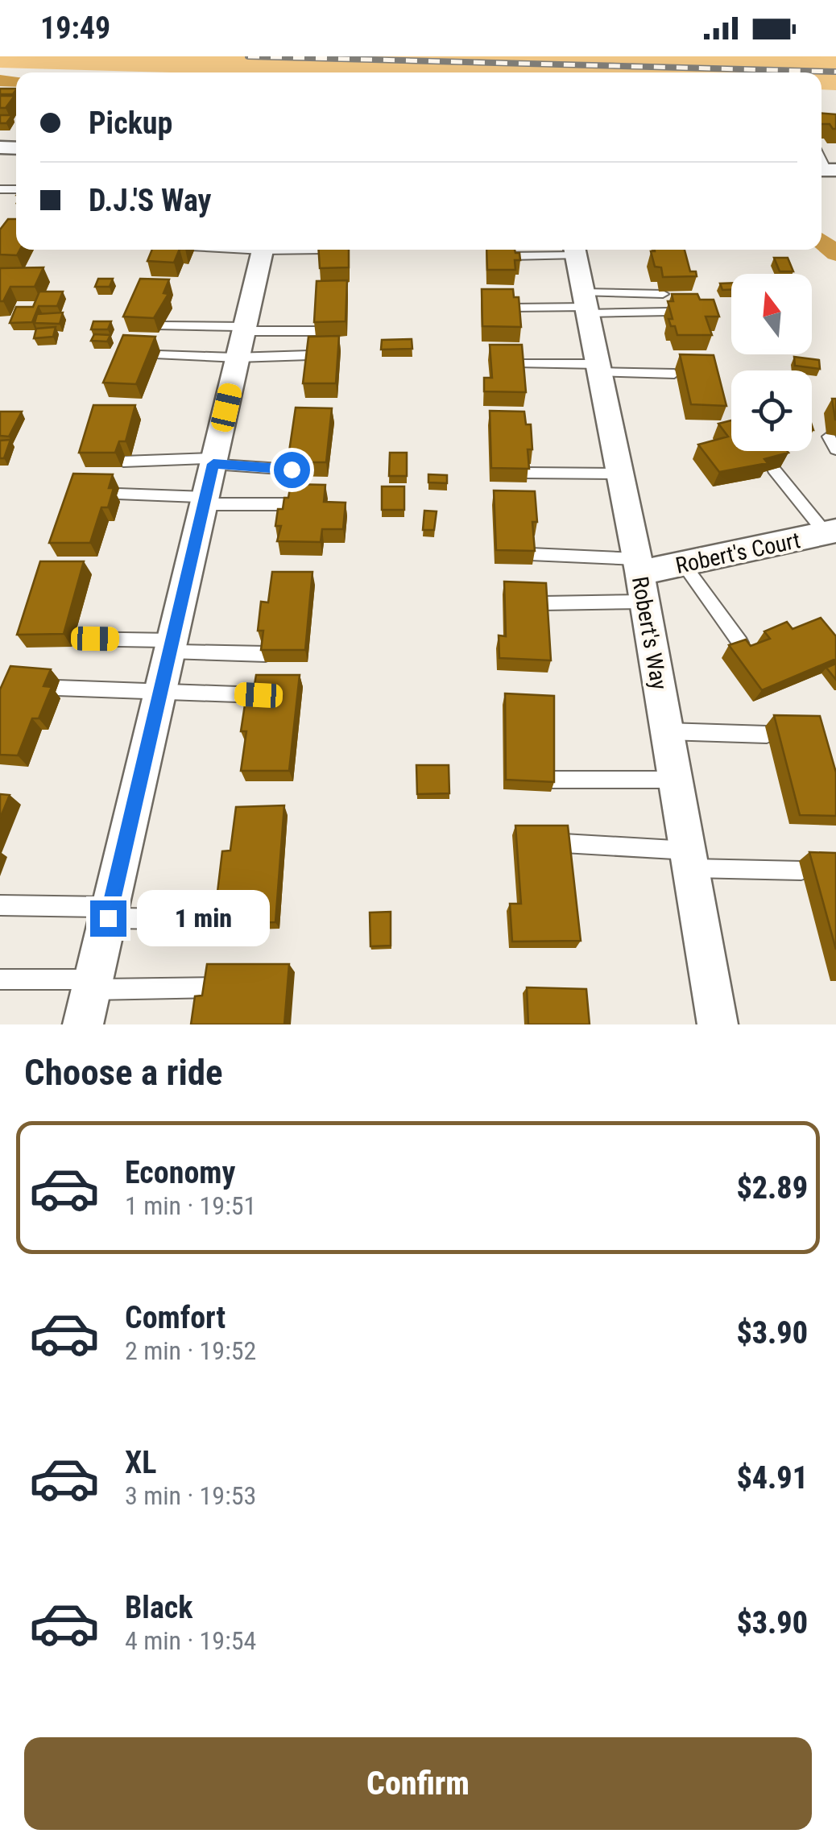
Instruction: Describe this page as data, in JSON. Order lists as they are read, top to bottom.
{
  "streets": {
    "street": ["Robert's Court", "Robert's Way"]
  },
  "crossings": [
    ["Robert's Court", "Robert's Way"]
  ],
  "north": "top",
  "page": {
    "status": "19:49",
    "banner": ["Pickup", "D.J.'S Way"],
    "bubble": "1 min",
    "heading": "Choose a ride",
    "list": [
      {
        "name": "Economy",
        "note": "1 min · 19:51",
        "value": "$2.89"
      },
      {
        "name": "Comfort",
        "note": "2 min · 19:52",
        "value": "$3.90"
      },
      {
        "name": "XL",
        "note": "3 min · 19:53",
        "value": "$4.91"
      },
      {
        "name": "Black",
        "note": "4 min · 19:54",
        "value": "$3.90"
      }
    ],
    "buttons": "Confirm"
  }
}
